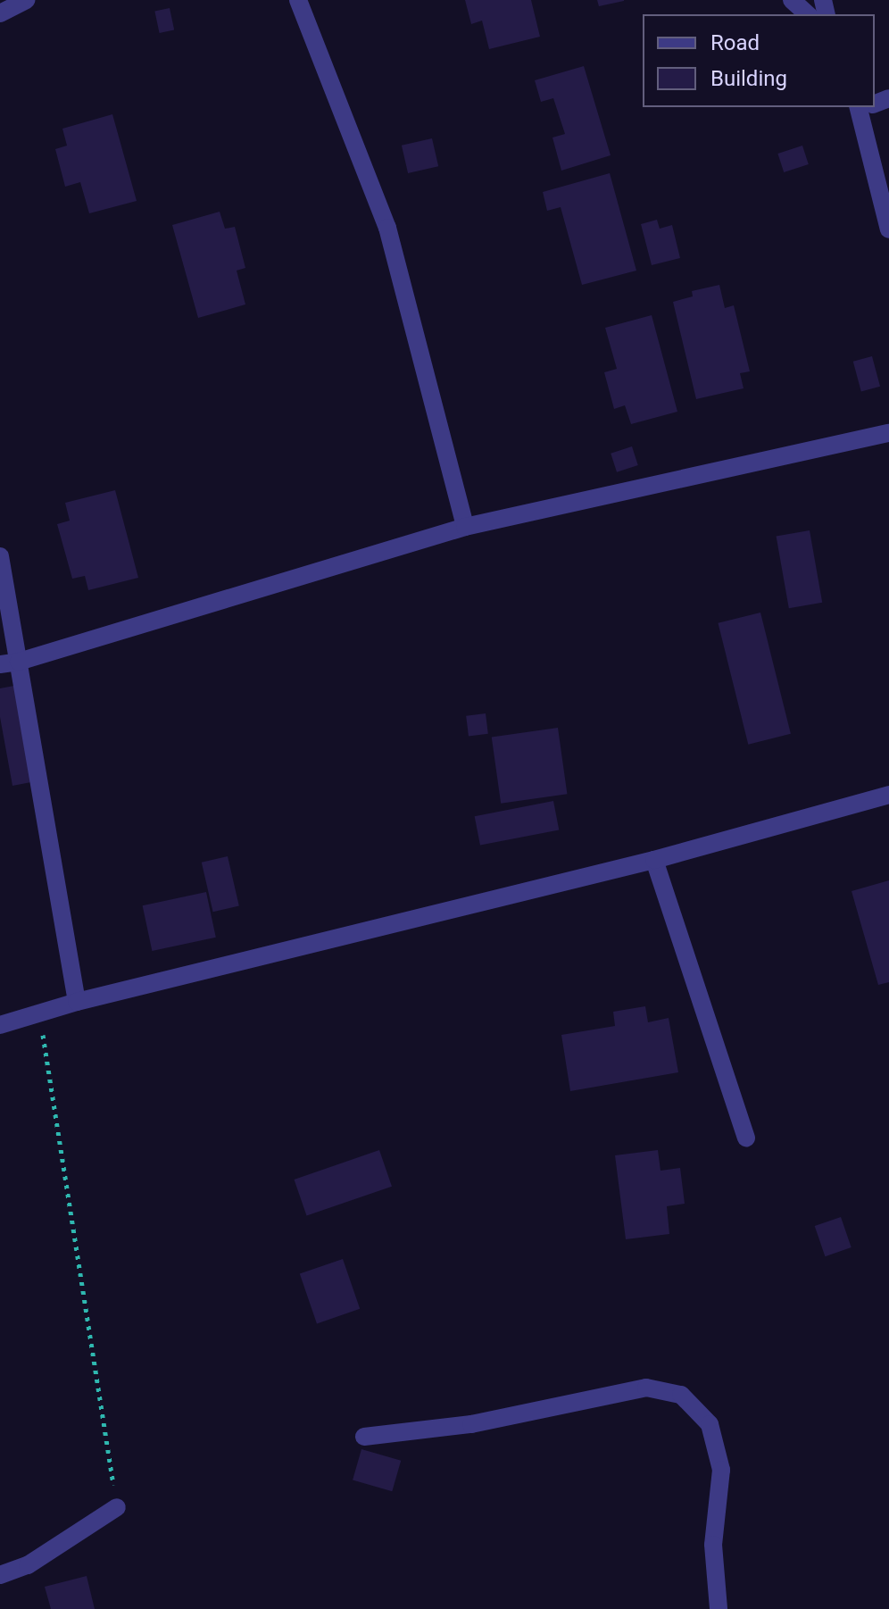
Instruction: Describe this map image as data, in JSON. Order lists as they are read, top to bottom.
{
  "legend": ["Road", "Building"]
}
